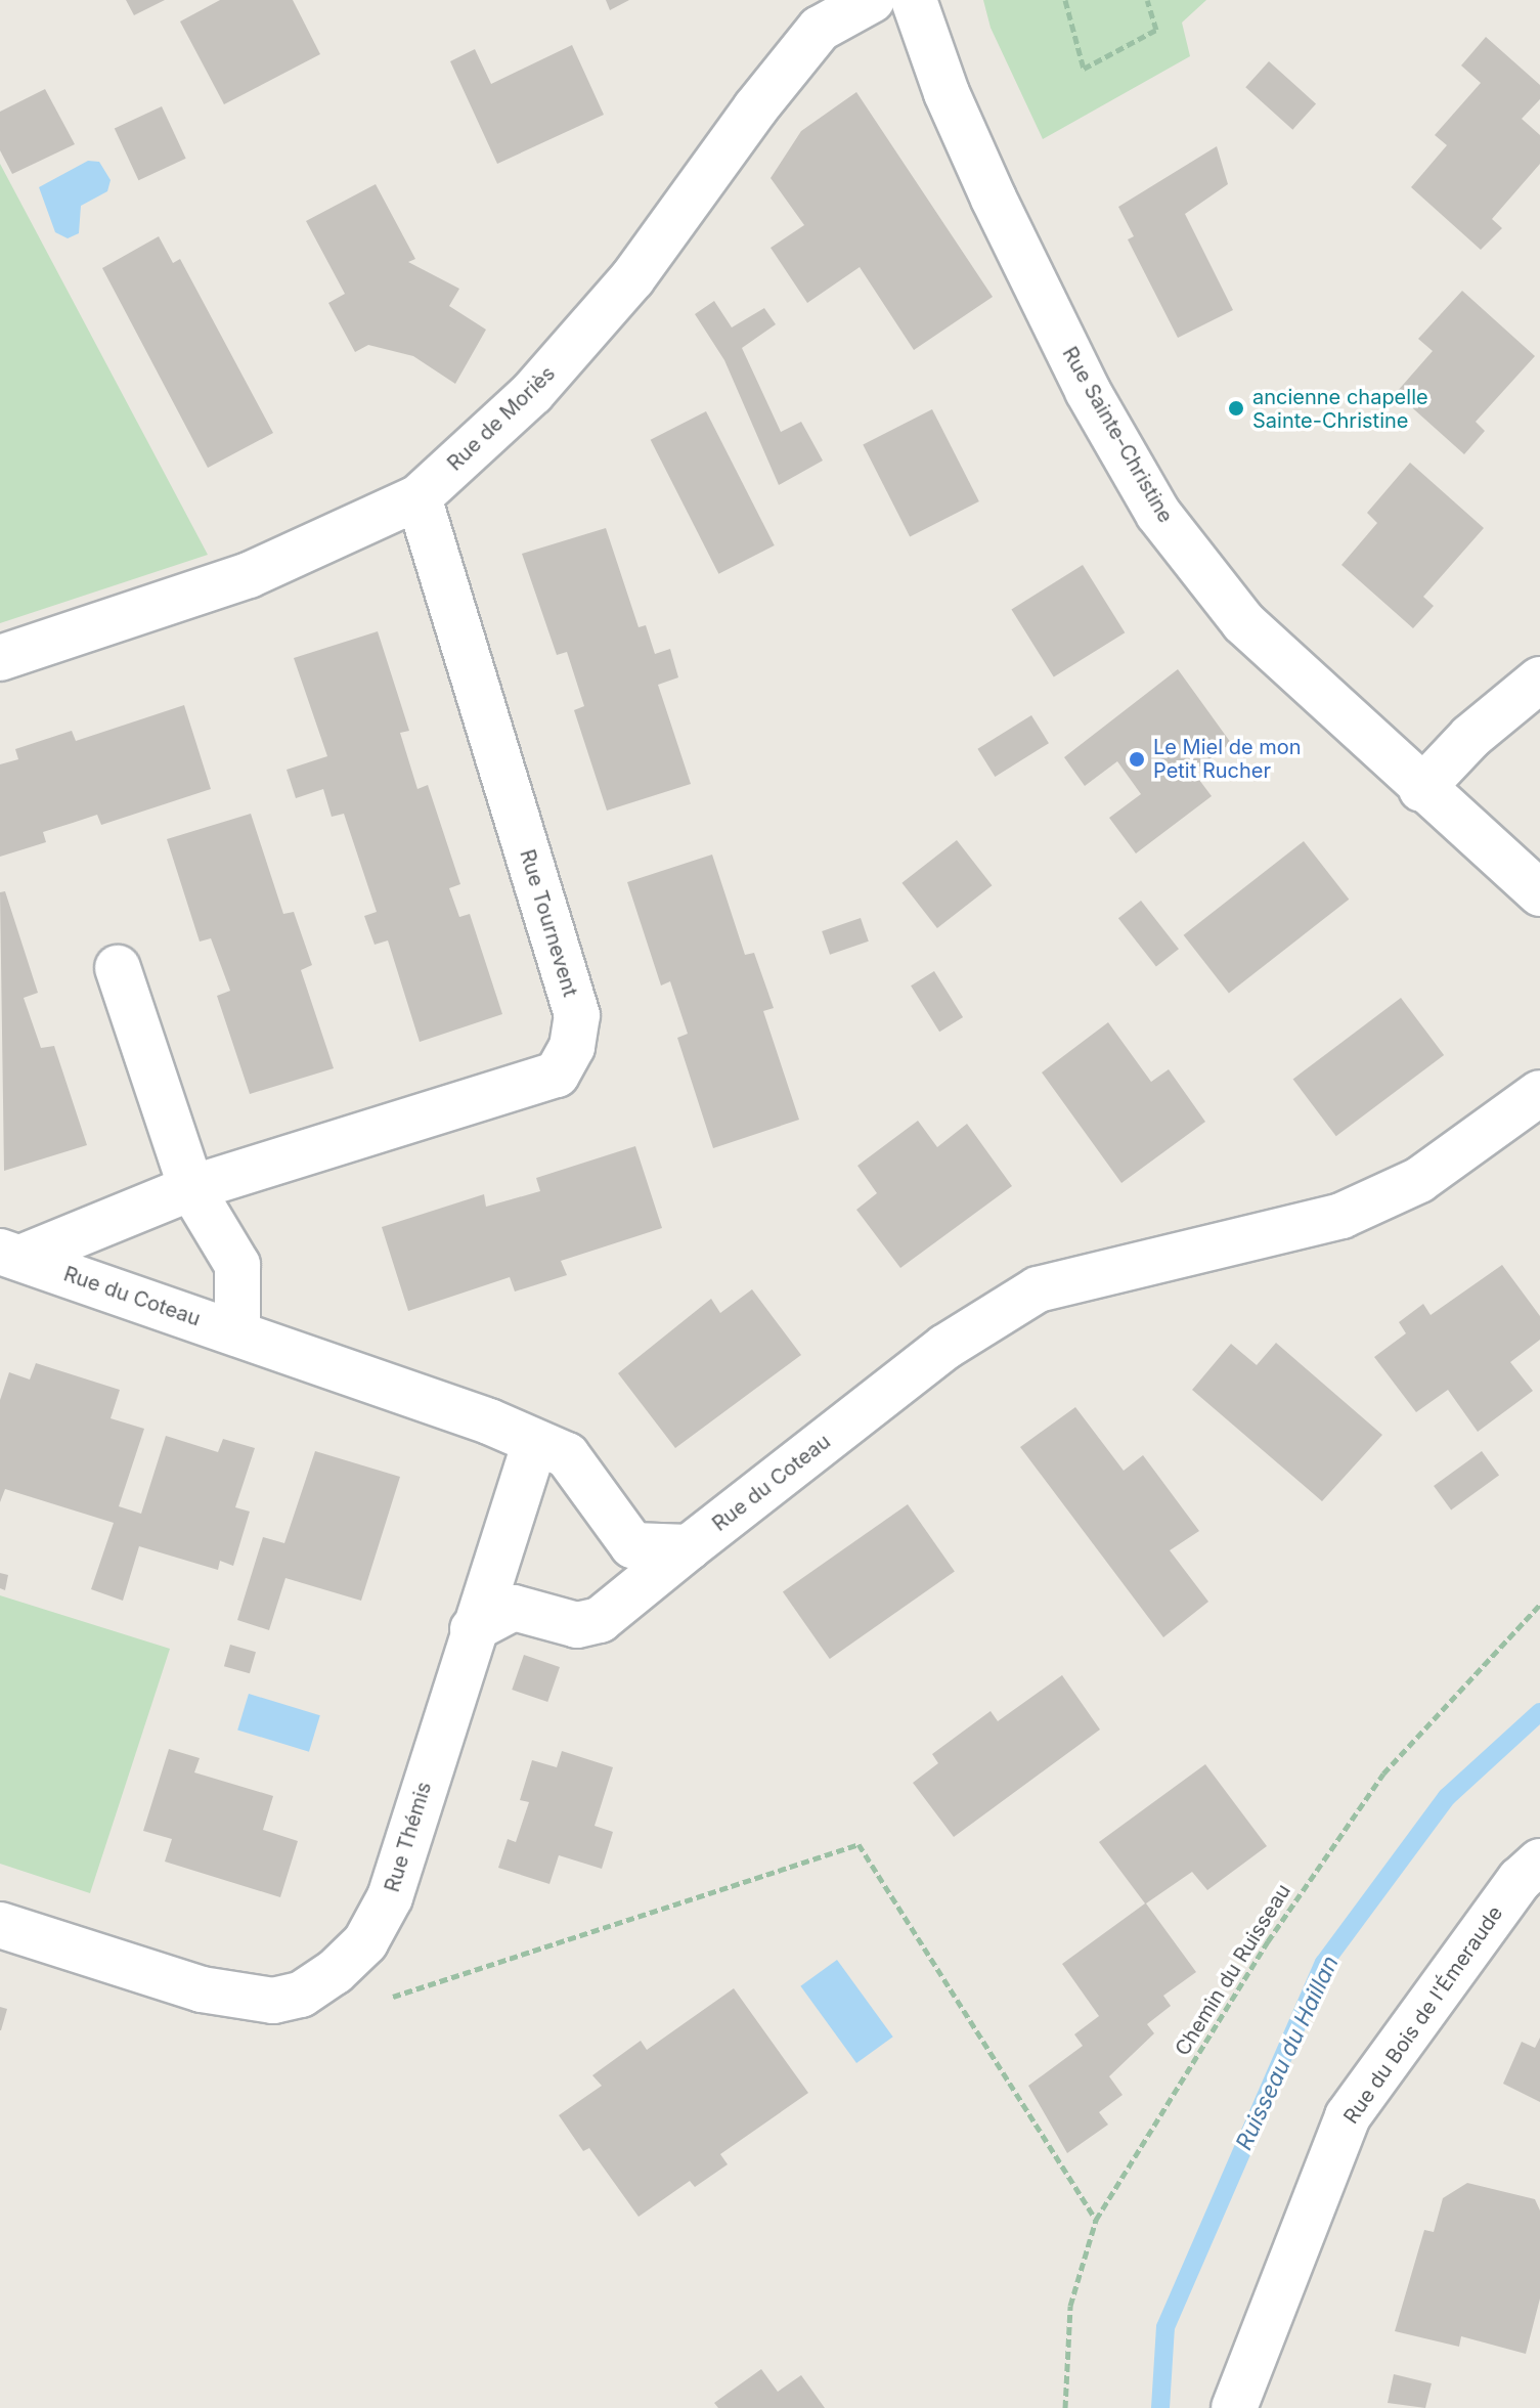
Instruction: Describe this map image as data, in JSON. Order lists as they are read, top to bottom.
{
  "streets": {
    "street": [
      "Rue de Moriès",
      "Rue Sainte-Christine",
      "Rue Tournevent",
      "Rue du Coteau",
      "Rue Thémis",
      "Rue du Bois de l'Émeraude"
    ],
    "path": ["Chemin du Ruisseau"]
  },
  "crossings": [
    ["Rue de Moriès", "Rue Tournevent"],
    ["Rue Tournevent", "Rue du Coteau"],
    ["Rue du Coteau", "Rue Thémis"]
  ],
  "water": ["Ruisseau du Haillan"],
  "places": ["ancienne chapelle Sainte-Christine", "Le Miel de mon Petit Rucher"]
}
